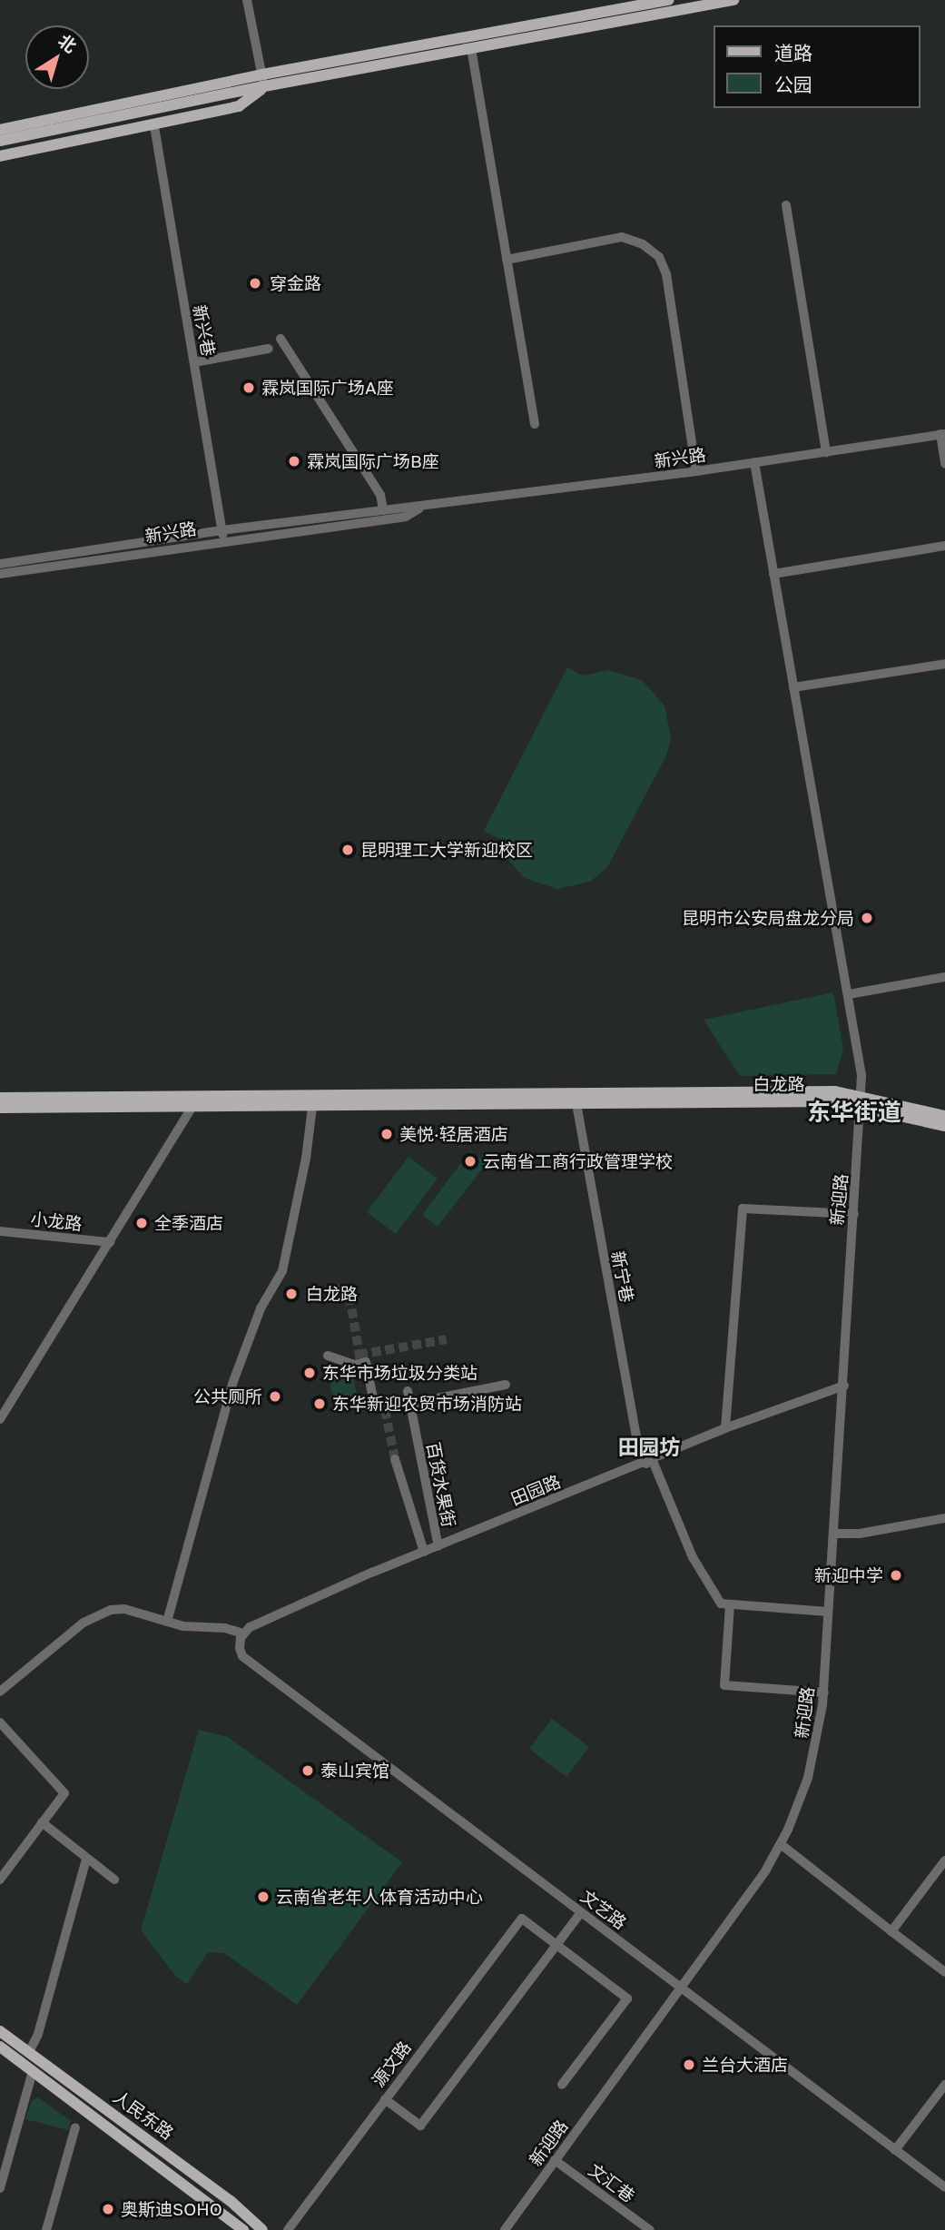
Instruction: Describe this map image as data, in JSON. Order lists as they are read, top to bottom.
{
  "streets": {
    "main road": ["白龙路", "人民东路"],
    "street": [
      "新兴巷",
      "新兴路",
      "新迎路",
      "小龙路",
      "新宁巷",
      "百货水果街",
      "田园路",
      "文艺路",
      "源文路",
      "文汇巷"
    ]
  },
  "crossings": [
    ["新兴巷", "新兴路"],
    ["新兴路", "新迎路"],
    ["白龙路", "新迎路"],
    ["白龙路", "新宁巷"],
    ["新迎路", "田园路"],
    ["新迎路", "文艺路"],
    ["新迎路", "文汇巷"],
    ["新宁巷", "田园路"],
    ["百货水果街", "田园路"],
    ["田园路", "文艺路"]
  ],
  "districts": ["东华街道", "田园坊"],
  "places": [
    "穿金路",
    "霖岚国际广场A座",
    "霖岚国际广场B座",
    "昆明理工大学新迎校区",
    "昆明市公安局盘龙分局",
    "美悦·轻居酒店",
    "云南省工商行政管理学校",
    "全季酒店",
    "白龙路",
    "东华市场垃圾分类站",
    "公共厕所",
    "东华新迎农贸市场消防站",
    "新迎中学",
    "泰山宾馆",
    "云南省老年人体育活动中心",
    "兰台大酒店",
    "奥斯迪SOHO"
  ],
  "legend": ["道路", "公园"],
  "north": "top right"
}
